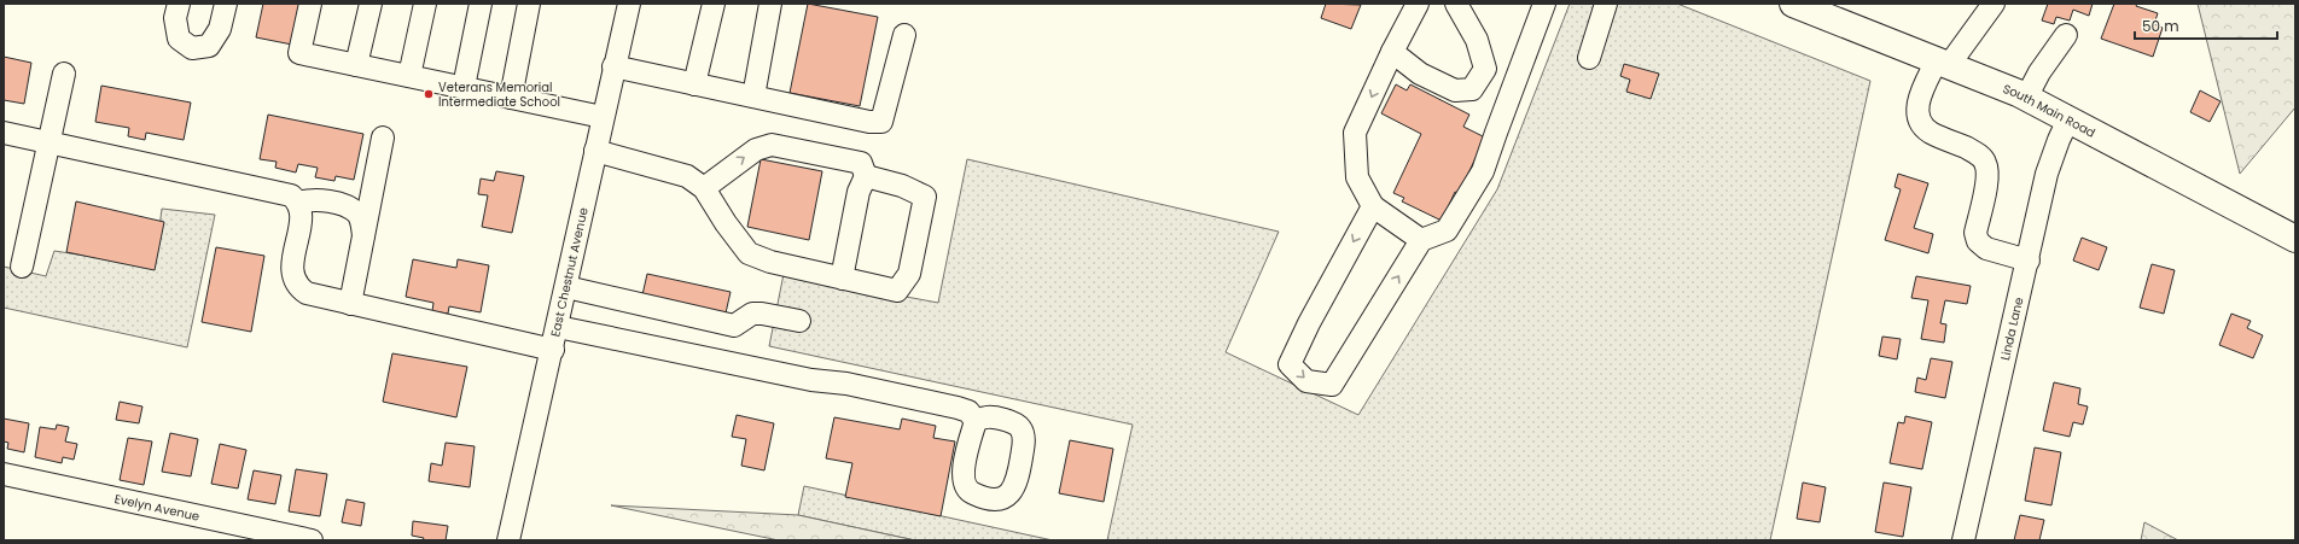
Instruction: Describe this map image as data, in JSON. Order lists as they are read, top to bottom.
{
  "streets": {
    "main road": ["South Main Road"],
    "street": ["East Chestnut Avenue", "Linda Lane", "Evelyn Avenue"]
  },
  "crossings": [
    ["South Main Road", "Linda Lane"]
  ],
  "places": ["Veterans Memorial Intermediate School"],
  "scale_bar": "50 m"
}
